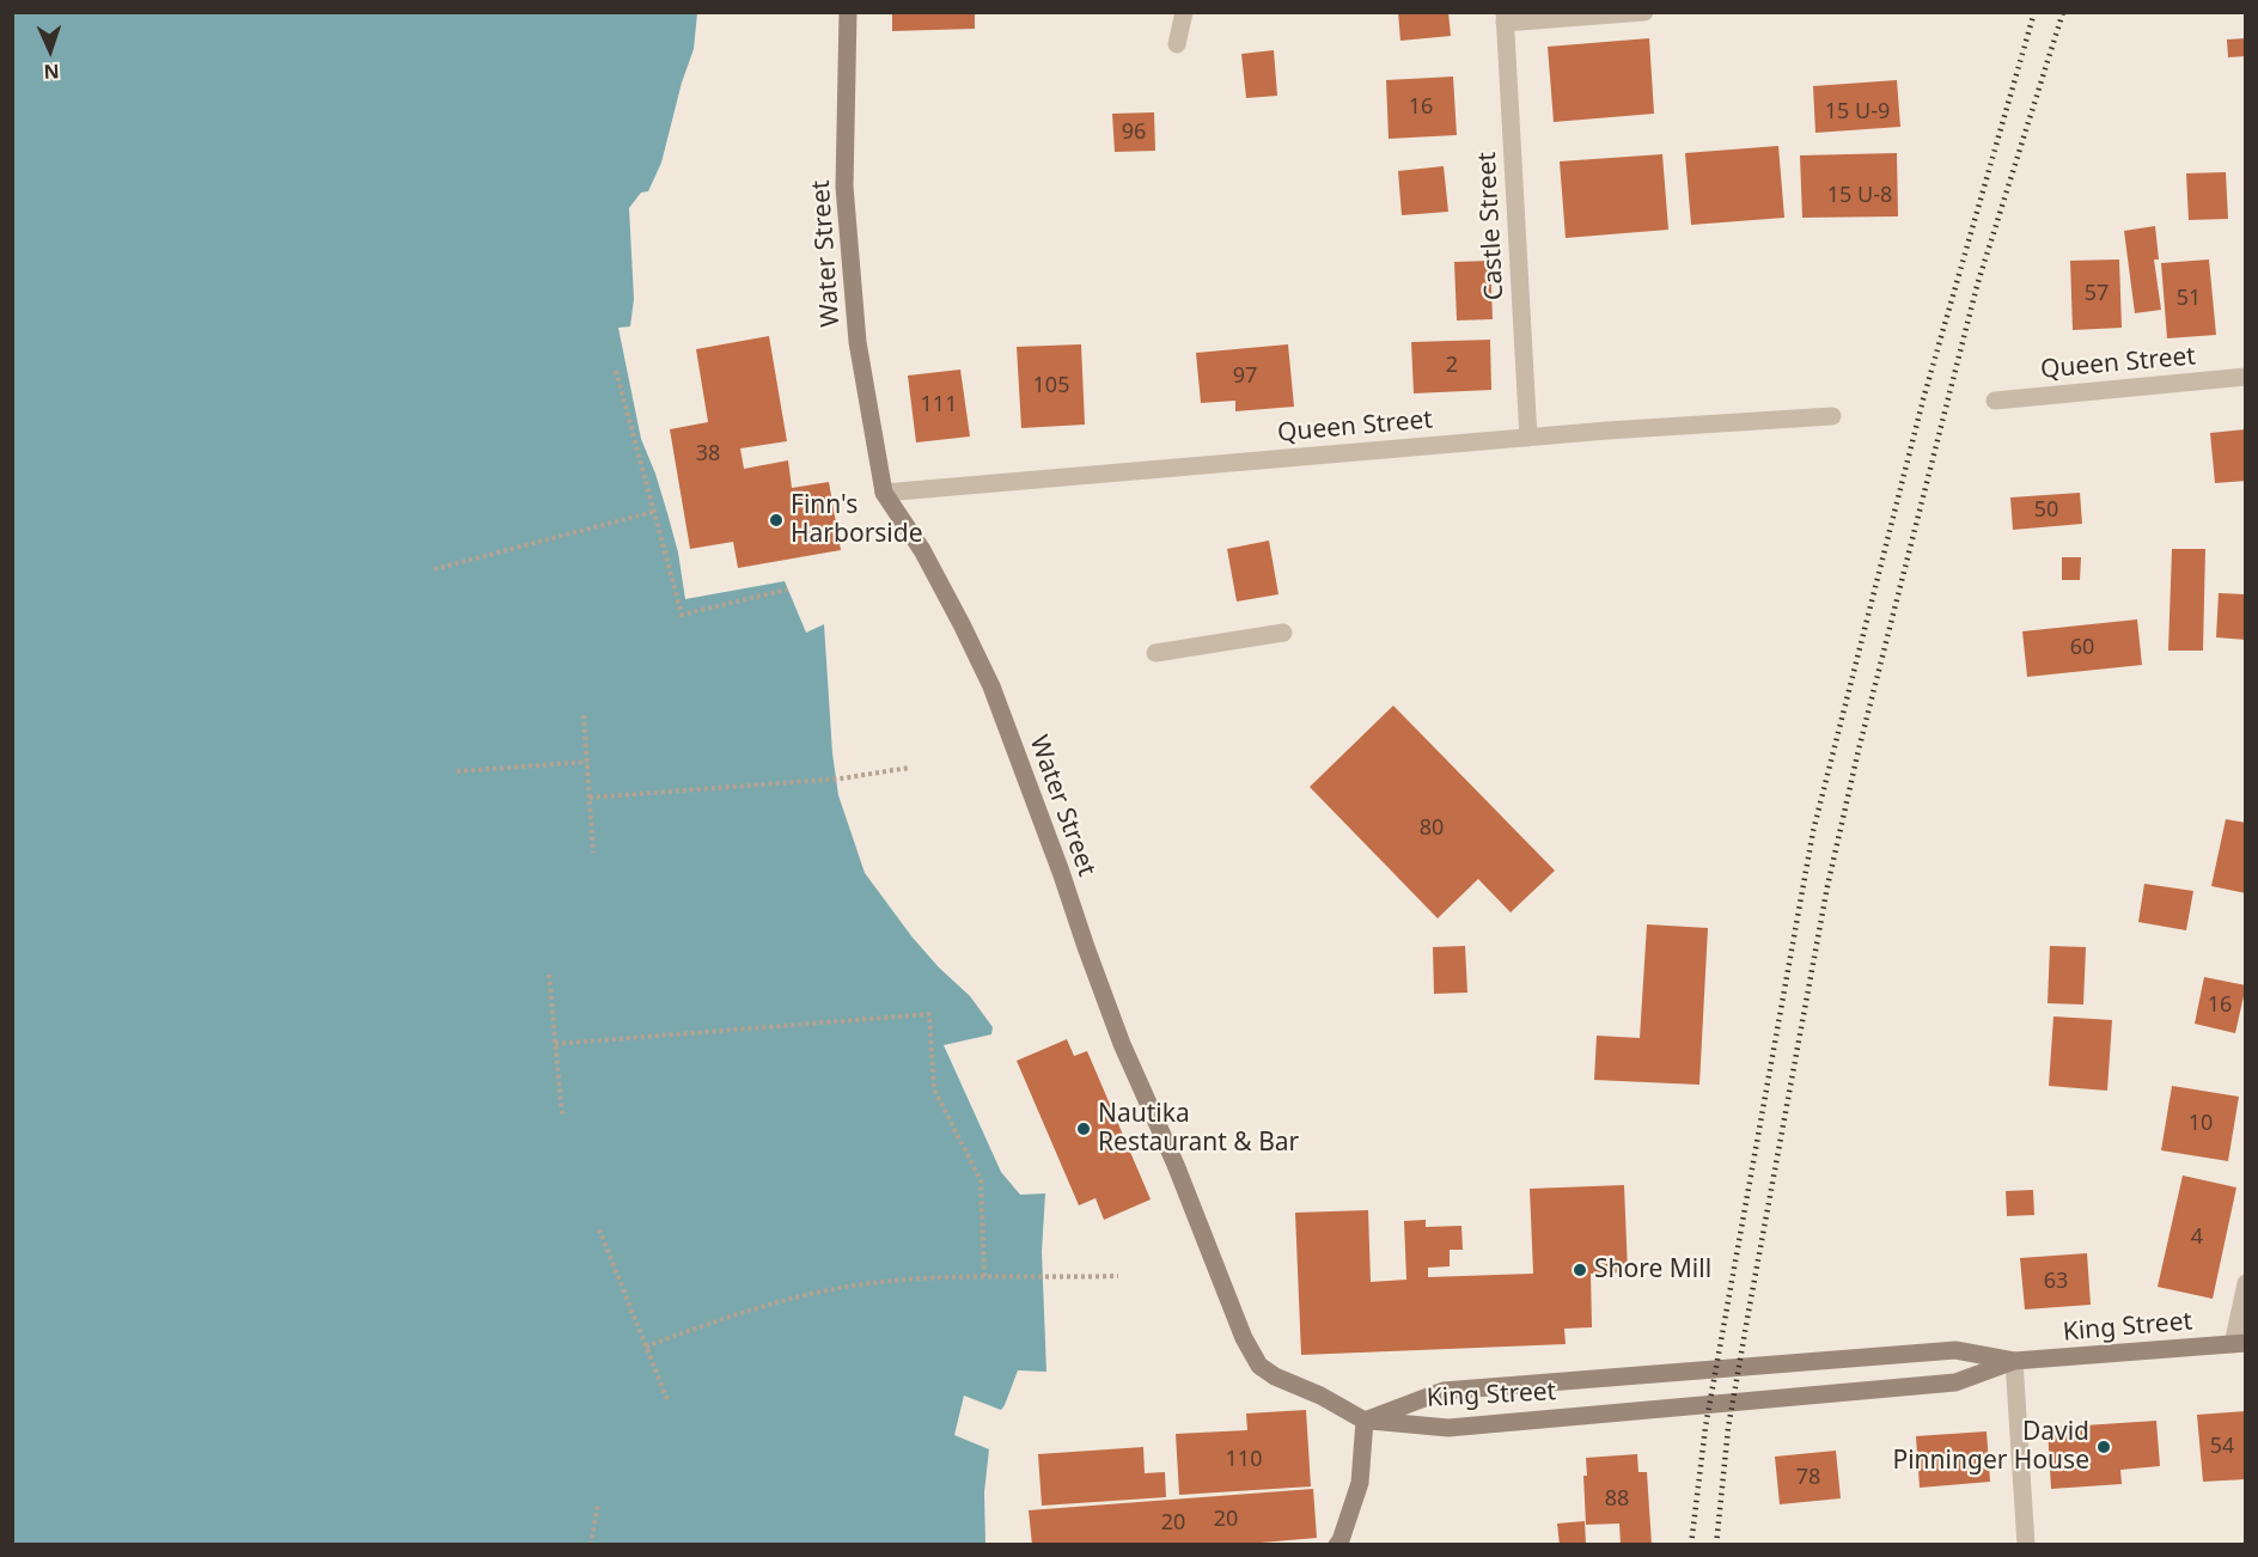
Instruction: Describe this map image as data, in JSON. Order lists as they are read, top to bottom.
{
  "streets": {
    "street": [
      "Castle Street",
      "Water Street",
      "Queen Street",
      "King Street"
    ]
  },
  "crossings": [
    ["Castle Street", "Queen Street"],
    ["Water Street", "Queen Street"],
    ["Water Street", "King Street"]
  ],
  "places": [
    "Finn's Harborside",
    "Nautika Restaurant & Bar",
    "Shore Mill",
    "David Pinninger House"
  ],
  "house_numbers": [
    "16",
    "15 U-9",
    "96",
    "15 U-8",
    "57",
    "51",
    "2",
    "97",
    "105",
    "111",
    "38",
    "50",
    "60",
    "80",
    "16",
    "10",
    "4",
    "63",
    "54",
    "110",
    "78",
    "88",
    "20",
    "20"
  ],
  "north": "bottom"
}
